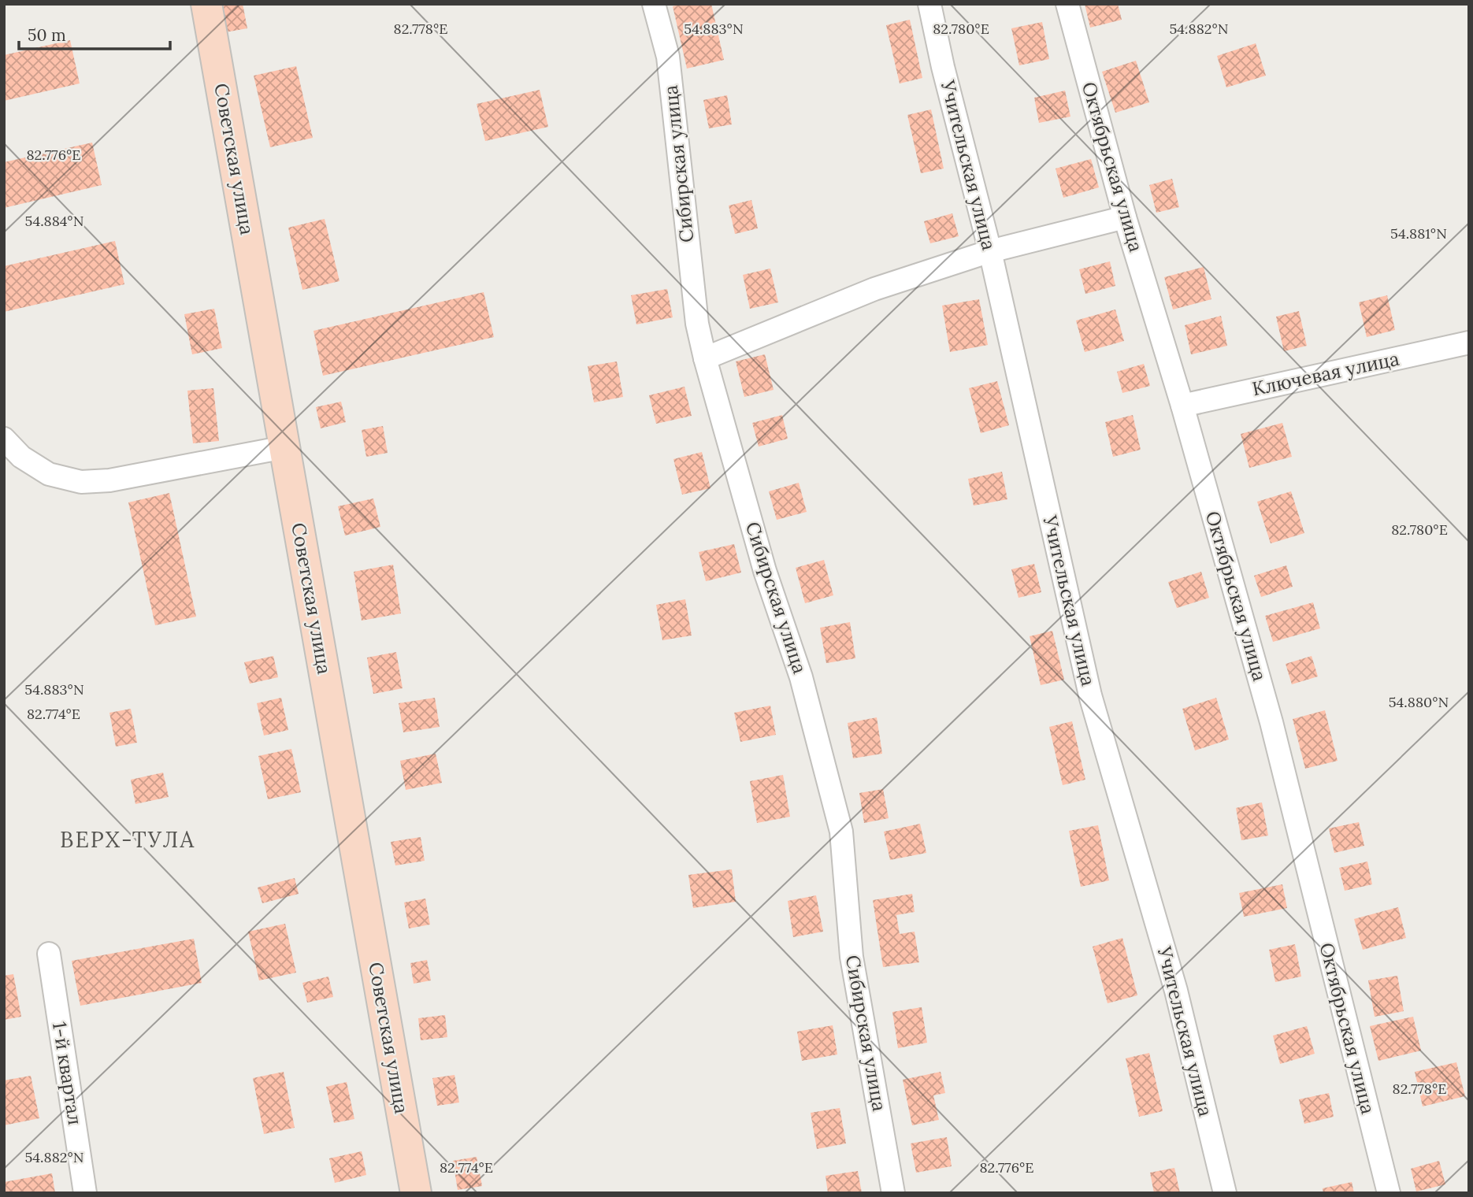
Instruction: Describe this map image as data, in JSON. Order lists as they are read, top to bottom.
{
  "streets": {
    "main road": ["Советская улица"],
    "street": [
      "Сибирская улица",
      "Учительская улица",
      "Октябрьская улица",
      "Ключевая улица",
      "1-й квартал"
    ]
  },
  "crossings": [
    ["Октябрьская улица", "Ключевая улица"]
  ],
  "districts": ["ВЕРХ-ТУЛА"],
  "scale_bar": "50 m",
  "coordinates": [
    "54.883°N",
    "54.882°N",
    "82.778°E",
    "82.780°E",
    "82.776°E",
    "54.884°N",
    "54.881°N",
    "54.880°N",
    "82.774°E"
  ]
}
